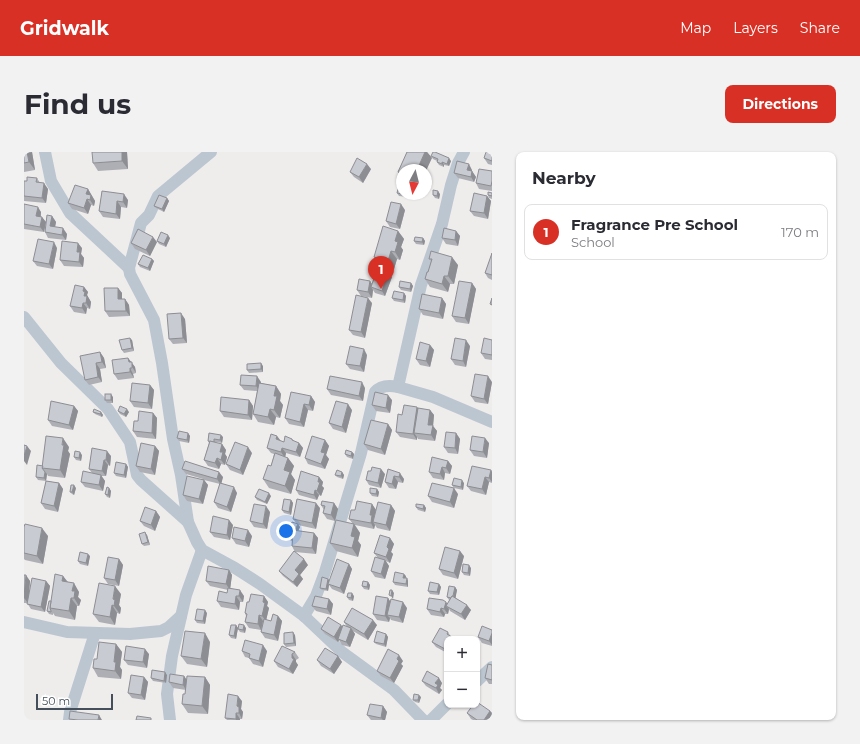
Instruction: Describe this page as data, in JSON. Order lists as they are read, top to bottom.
{
  "scale_bar": "50 m",
  "north": "bottom",
  "page": {
    "header": "Gridwalk",
    "nav": ["Map", "Layers", "Share"],
    "buttons": "Directions",
    "title": "Find us",
    "heading": "Nearby",
    "list": [
      {
        "mark": "1",
        "name": "Fragrance Pre School",
        "note": "School",
        "value": "170 m"
      }
    ],
    "pins": "1",
    "map_buttons": ["+", "−"],
    "scale": "50 m"
  }
}
